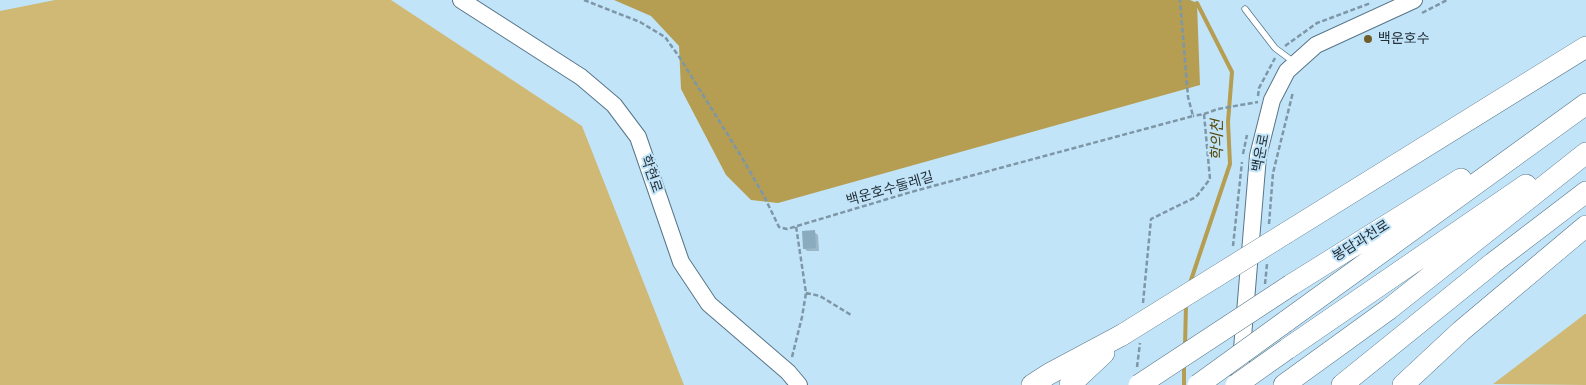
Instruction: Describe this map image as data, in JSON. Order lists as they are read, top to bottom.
{
  "streets": {
    "highway": ["봉담과천로"],
    "street": ["백운로", "학현로"],
    "path": ["백운호수둘레길"]
  },
  "water": ["학의천"],
  "places": ["백운호수"]
}
